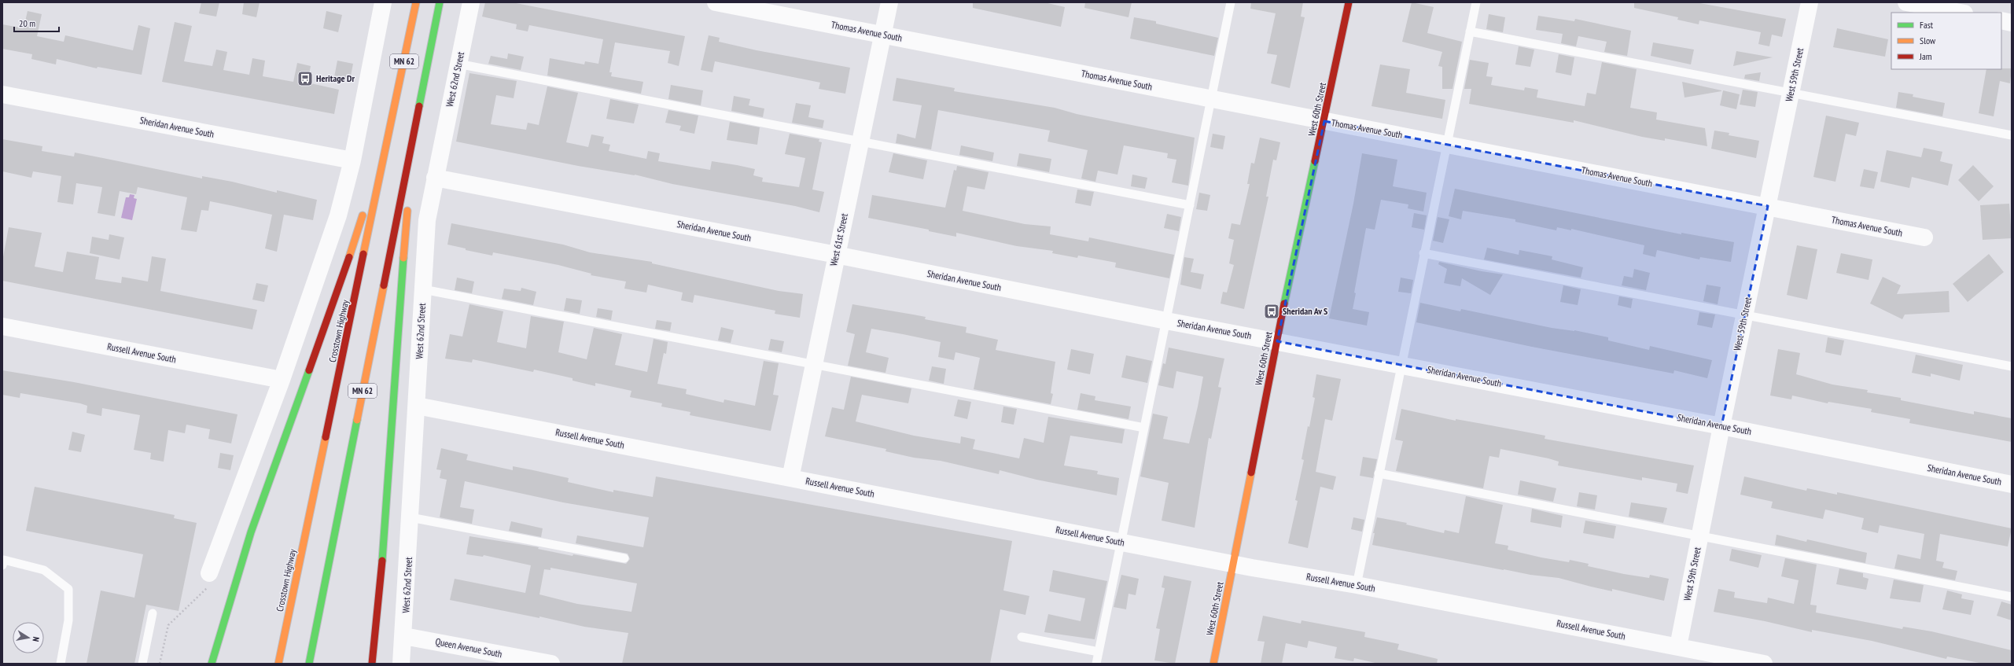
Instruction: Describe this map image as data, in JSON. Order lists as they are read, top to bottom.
{
  "streets": {
    "main road": ["MN 62", "West 60th Street", "Crosstown Highway"],
    "street": [
      "Thomas Avenue South",
      "West 59th Street",
      "West 62nd Street",
      "Sheridan Avenue South",
      "West 61st Street",
      "Russell Avenue South",
      "Queen Avenue South"
    ]
  },
  "crossings": [
    ["Thomas Avenue South", "West 59th Street"],
    ["Thomas Avenue South", "West 60th Street"],
    ["Thomas Avenue South", "West 61st Street"],
    ["West 59th Street", "Sheridan Avenue South"],
    ["West 59th Street", "Russell Avenue South"],
    ["West 62nd Street", "Sheridan Avenue South"],
    ["West 62nd Street", "Russell Avenue South"],
    ["West 62nd Street", "Queen Avenue South"],
    ["West 60th Street", "Sheridan Avenue South"],
    ["West 60th Street", "Russell Avenue South"],
    ["Sheridan Avenue South", "West 61st Street"],
    ["West 61st Street", "Russell Avenue South"]
  ],
  "places": {
    "bus stop": ["Heritage Dr", "Sheridan Av S"]
  },
  "legend": ["Fast", "Slow", "Jam"],
  "scale_bar": "20 m",
  "north": "right"
}
